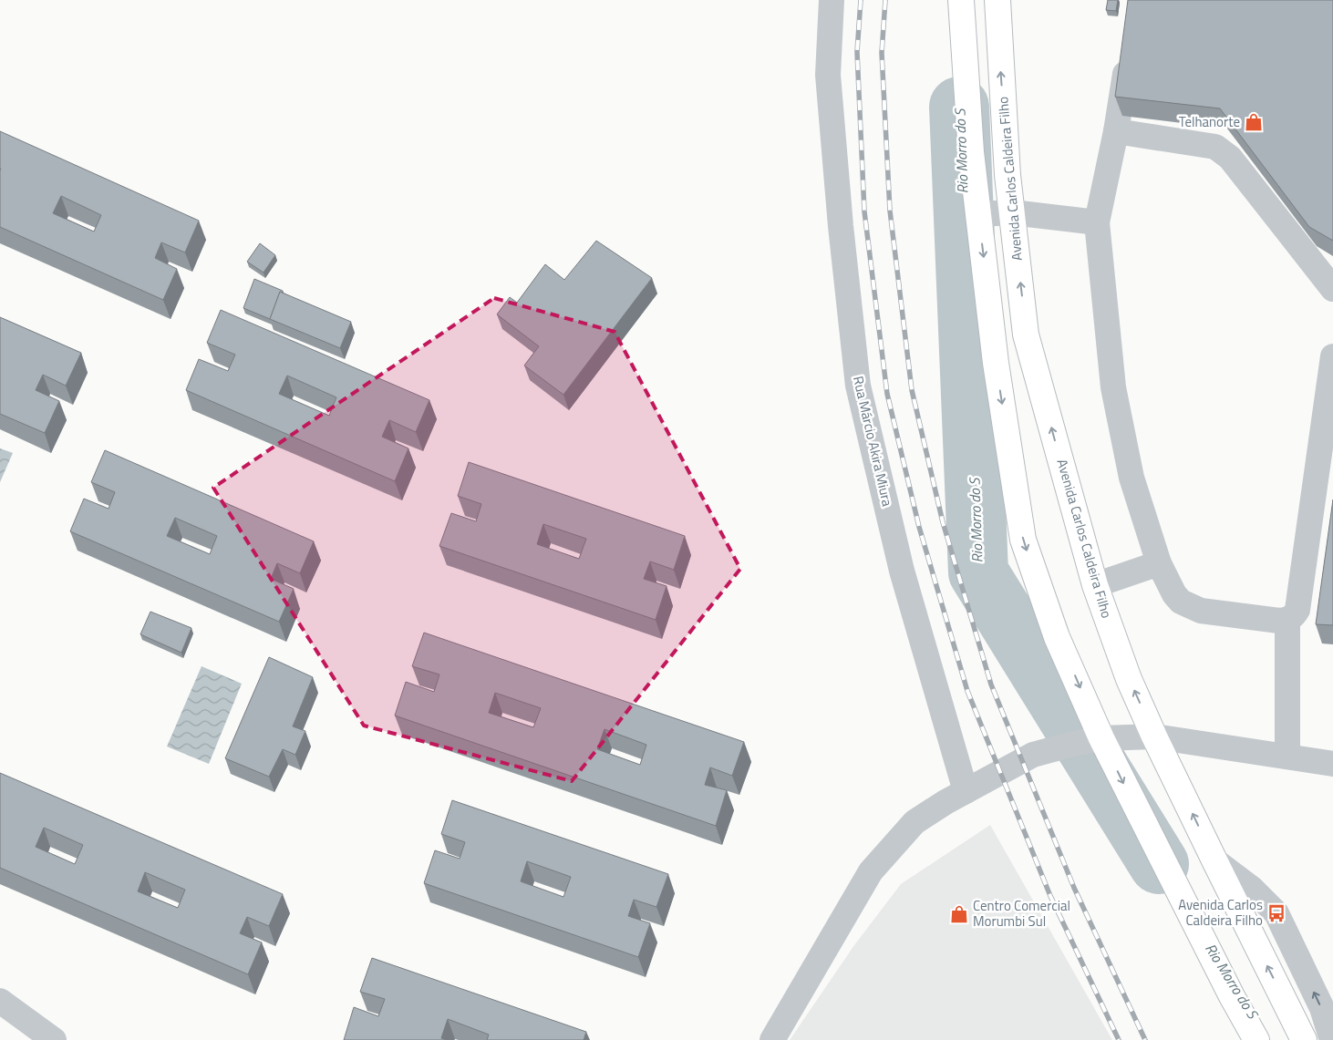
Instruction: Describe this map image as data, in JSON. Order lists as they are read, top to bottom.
{
  "streets": {
    "main road": ["Avenida Carlos Caldeira Filho"],
    "street": ["Rua Márcio Akira Miura"]
  },
  "water": ["Rio Morro do S"],
  "places": {
    "shop": ["Telhanorte", "Centro Comercial Morumbi Sul"],
    "bus stop": ["Avenida Carlos Caldeira Filho"]
  }
}
